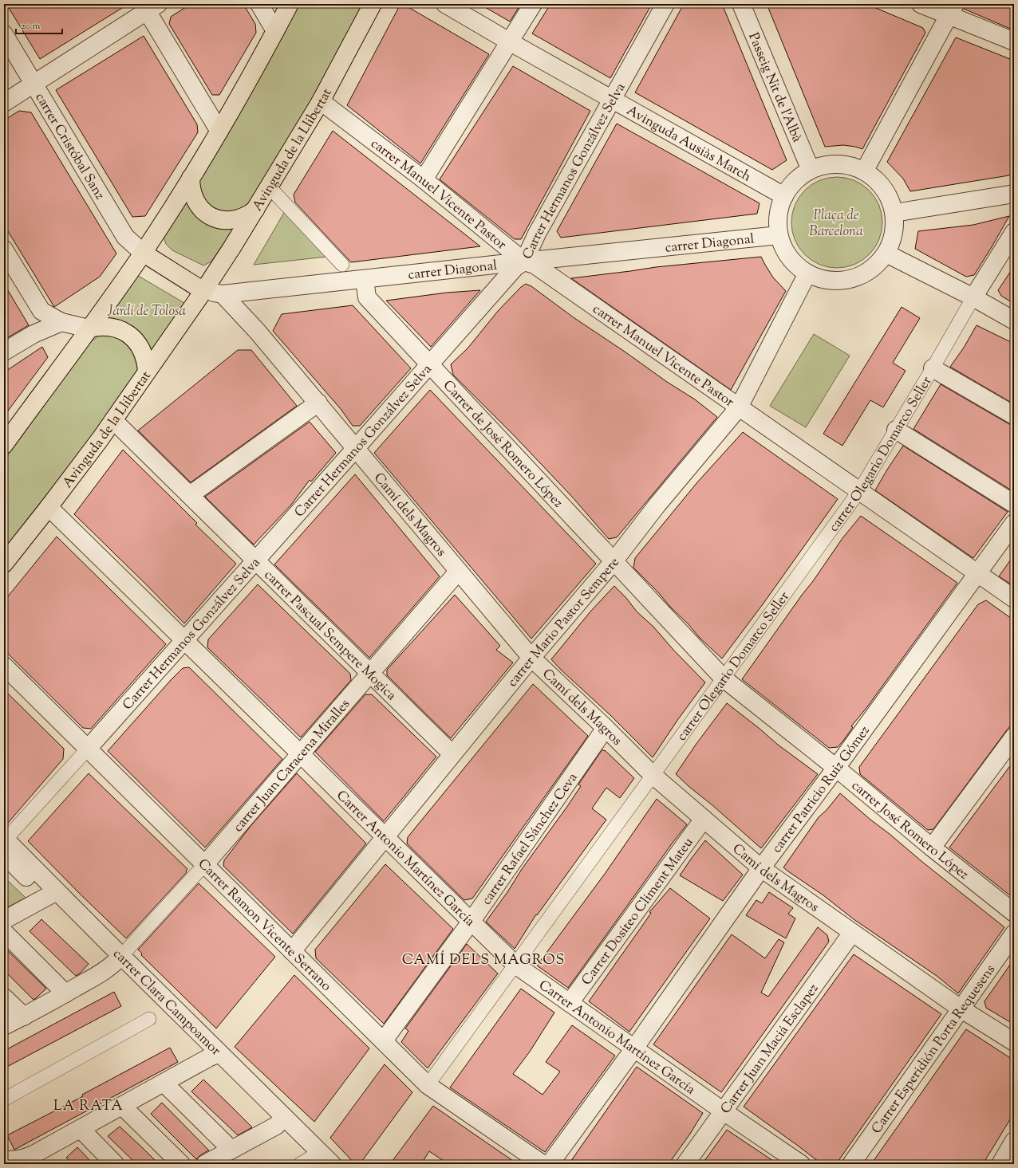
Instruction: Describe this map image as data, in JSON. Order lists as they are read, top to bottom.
{
  "streets": {
    "highway": ["Avinguda de la Llibertat"],
    "street": [
      "Passeig Nit de l'Albà",
      "Avinguda Ausiàs March",
      "carrer Cristóbal Sanz",
      "Carrer Hermanos Gonzálvez Selva",
      "carrer Manuel Vicente Pastor",
      "carrer Diagonal",
      "Carrer de José Romero López",
      "carrer Olegario Domarco Seller",
      "Camí dels Magros",
      "carrer Mario Pastor Sempere",
      "carrer Pascual Sempere Mogica",
      "carrer Juan Caracena Miralles",
      "carrer Patricio Ruiz Gómez",
      "carrer José Romero López",
      "carrer Rafael Sánchez Ceva",
      "Carrer Antonio Martínez García",
      "Carrer Dositeo Climent Mateu",
      "Carrer Ramon Vicente Serrano",
      "carrer Clara Campoamor",
      "Carrer Juan Maciá Esclapez",
      "Carrer Esperidión Porta Requesens"
    ]
  },
  "crossings": [
    ["Avinguda Ausiàs March", "Carrer Hermanos Gonzálvez Selva"],
    ["Avinguda de la Llibertat", "carrer Manuel Vicente Pastor"],
    ["Avinguda de la Llibertat", "carrer Diagonal"],
    ["Avinguda de la Llibertat", "carrer Pascual Sempere Mogica"],
    ["Avinguda de la Llibertat", "Carrer Antonio Martínez García"],
    ["Carrer Hermanos Gonzálvez Selva", "carrer Manuel Vicente Pastor"],
    ["Carrer Hermanos Gonzálvez Selva", "carrer Diagonal"],
    ["Carrer Hermanos Gonzálvez Selva", "Carrer de José Romero López"],
    ["Carrer Hermanos Gonzálvez Selva", "Camí dels Magros"],
    ["Carrer Hermanos Gonzálvez Selva", "carrer Pascual Sempere Mogica"],
    ["Carrer Hermanos Gonzálvez Selva", "Carrer Antonio Martínez García"],
    ["Carrer Hermanos Gonzálvez Selva", "Carrer Ramon Vicente Serrano"],
    ["Carrer Hermanos Gonzálvez Selva", "carrer Clara Campoamor"],
    ["carrer Manuel Vicente Pastor", "carrer Diagonal"],
    ["carrer Manuel Vicente Pastor", "carrer Olegario Domarco Seller"],
    ["carrer Manuel Vicente Pastor", "carrer Mario Pastor Sempere"],
    ["carrer Manuel Vicente Pastor", "carrer Patricio Ruiz Gómez"],
    ["carrer Diagonal", "Carrer de José Romero López"],
    ["carrer Diagonal", "Camí dels Magros"],
    ["Carrer de José Romero López", "carrer Mario Pastor Sempere"],
    ["Carrer de José Romero López", "carrer José Romero López"],
    ["carrer Olegario Domarco Seller", "Camí dels Magros"],
    ["carrer Olegario Domarco Seller", "carrer José Romero López"],
    ["carrer Olegario Domarco Seller", "Carrer Antonio Martínez García"],
    ["carrer Olegario Domarco Seller", "Carrer Ramon Vicente Serrano"],
    ["Camí dels Magros", "carrer Mario Pastor Sempere"],
    ["Camí dels Magros", "carrer Juan Caracena Miralles"],
    ["Camí dels Magros", "carrer Patricio Ruiz Gómez"],
    ["Camí dels Magros", "carrer Rafael Sánchez Ceva"],
    ["Camí dels Magros", "Carrer Dositeo Climent Mateu"],
    ["Camí dels Magros", "Carrer Juan Maciá Esclapez"],
    ["Camí dels Magros", "Carrer Esperidión Porta Requesens"],
    ["carrer Mario Pastor Sempere", "carrer Pascual Sempere Mogica"],
    ["carrer Mario Pastor Sempere", "carrer José Romero López"],
    ["carrer Mario Pastor Sempere", "Carrer Antonio Martínez García"],
    ["carrer Mario Pastor Sempere", "Carrer Ramon Vicente Serrano"],
    ["carrer Pascual Sempere Mogica", "carrer Juan Caracena Miralles"],
    ["carrer Juan Caracena Miralles", "Carrer Antonio Martínez García"],
    ["carrer Juan Caracena Miralles", "Carrer Ramon Vicente Serrano"],
    ["carrer Juan Caracena Miralles", "carrer Clara Campoamor"],
    ["carrer Patricio Ruiz Gómez", "carrer José Romero López"],
    ["carrer Patricio Ruiz Gómez", "Carrer Antonio Martínez García"],
    ["carrer Rafael Sánchez Ceva", "Carrer Antonio Martínez García"],
    ["carrer Rafael Sánchez Ceva", "Carrer Ramon Vicente Serrano"],
    ["Carrer Antonio Martínez García", "Carrer Dositeo Climent Mateu"],
    ["Carrer Antonio Martínez García", "Carrer Juan Maciá Esclapez"]
  ],
  "districts": ["CAMÍ DELS MAGROS", "LA RATA"],
  "parks": ["Plaça de Barcelona", "Jardí de Tolosa"],
  "scale_bar": "20 m"
}
